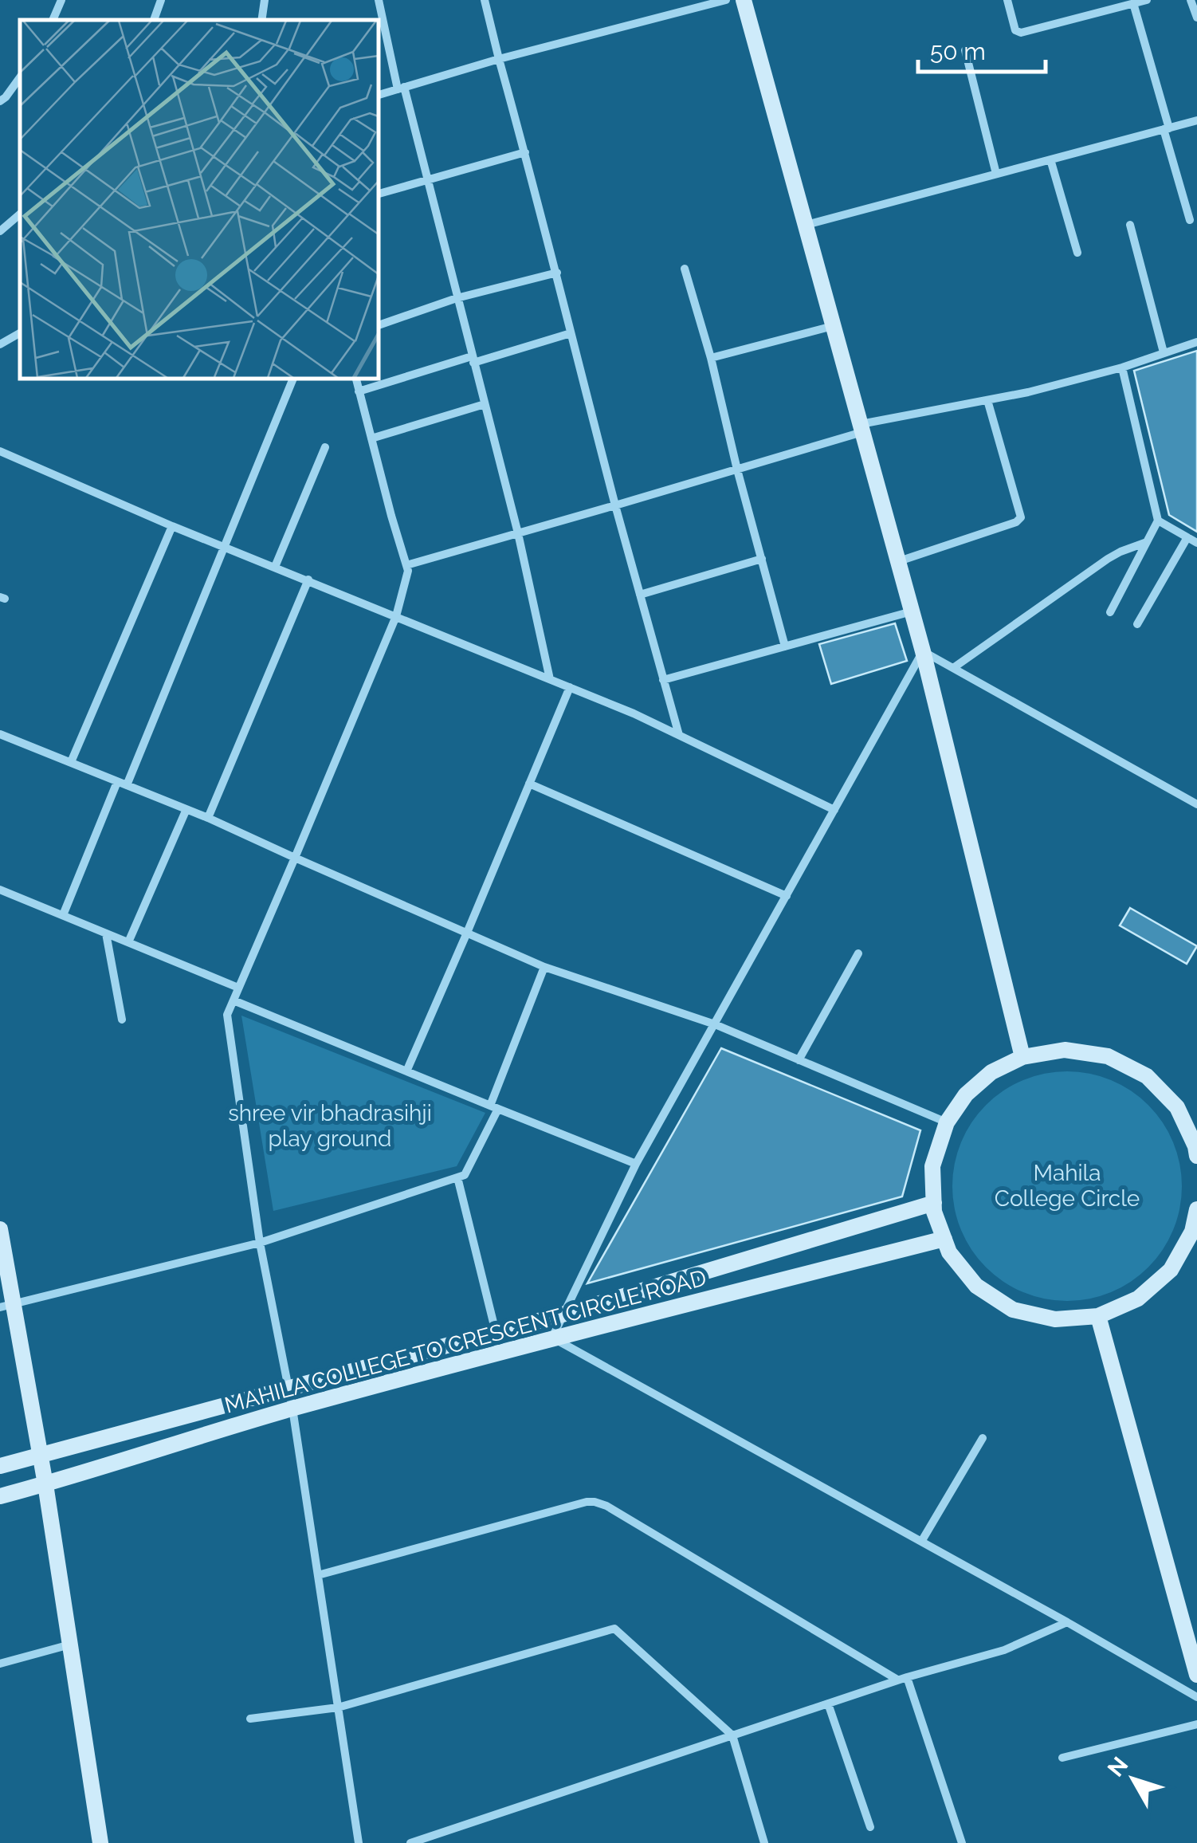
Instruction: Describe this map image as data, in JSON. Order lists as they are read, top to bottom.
{
  "streets": {
    "main road": ["MAHILA COLLEGE TO CRESCENT CIRCLE ROAD"]
  },
  "parks": ["shree vir bhadrasihji play ground", "Mahila College Circle"],
  "scale_bar": "50 m",
  "north": "top left"
}
